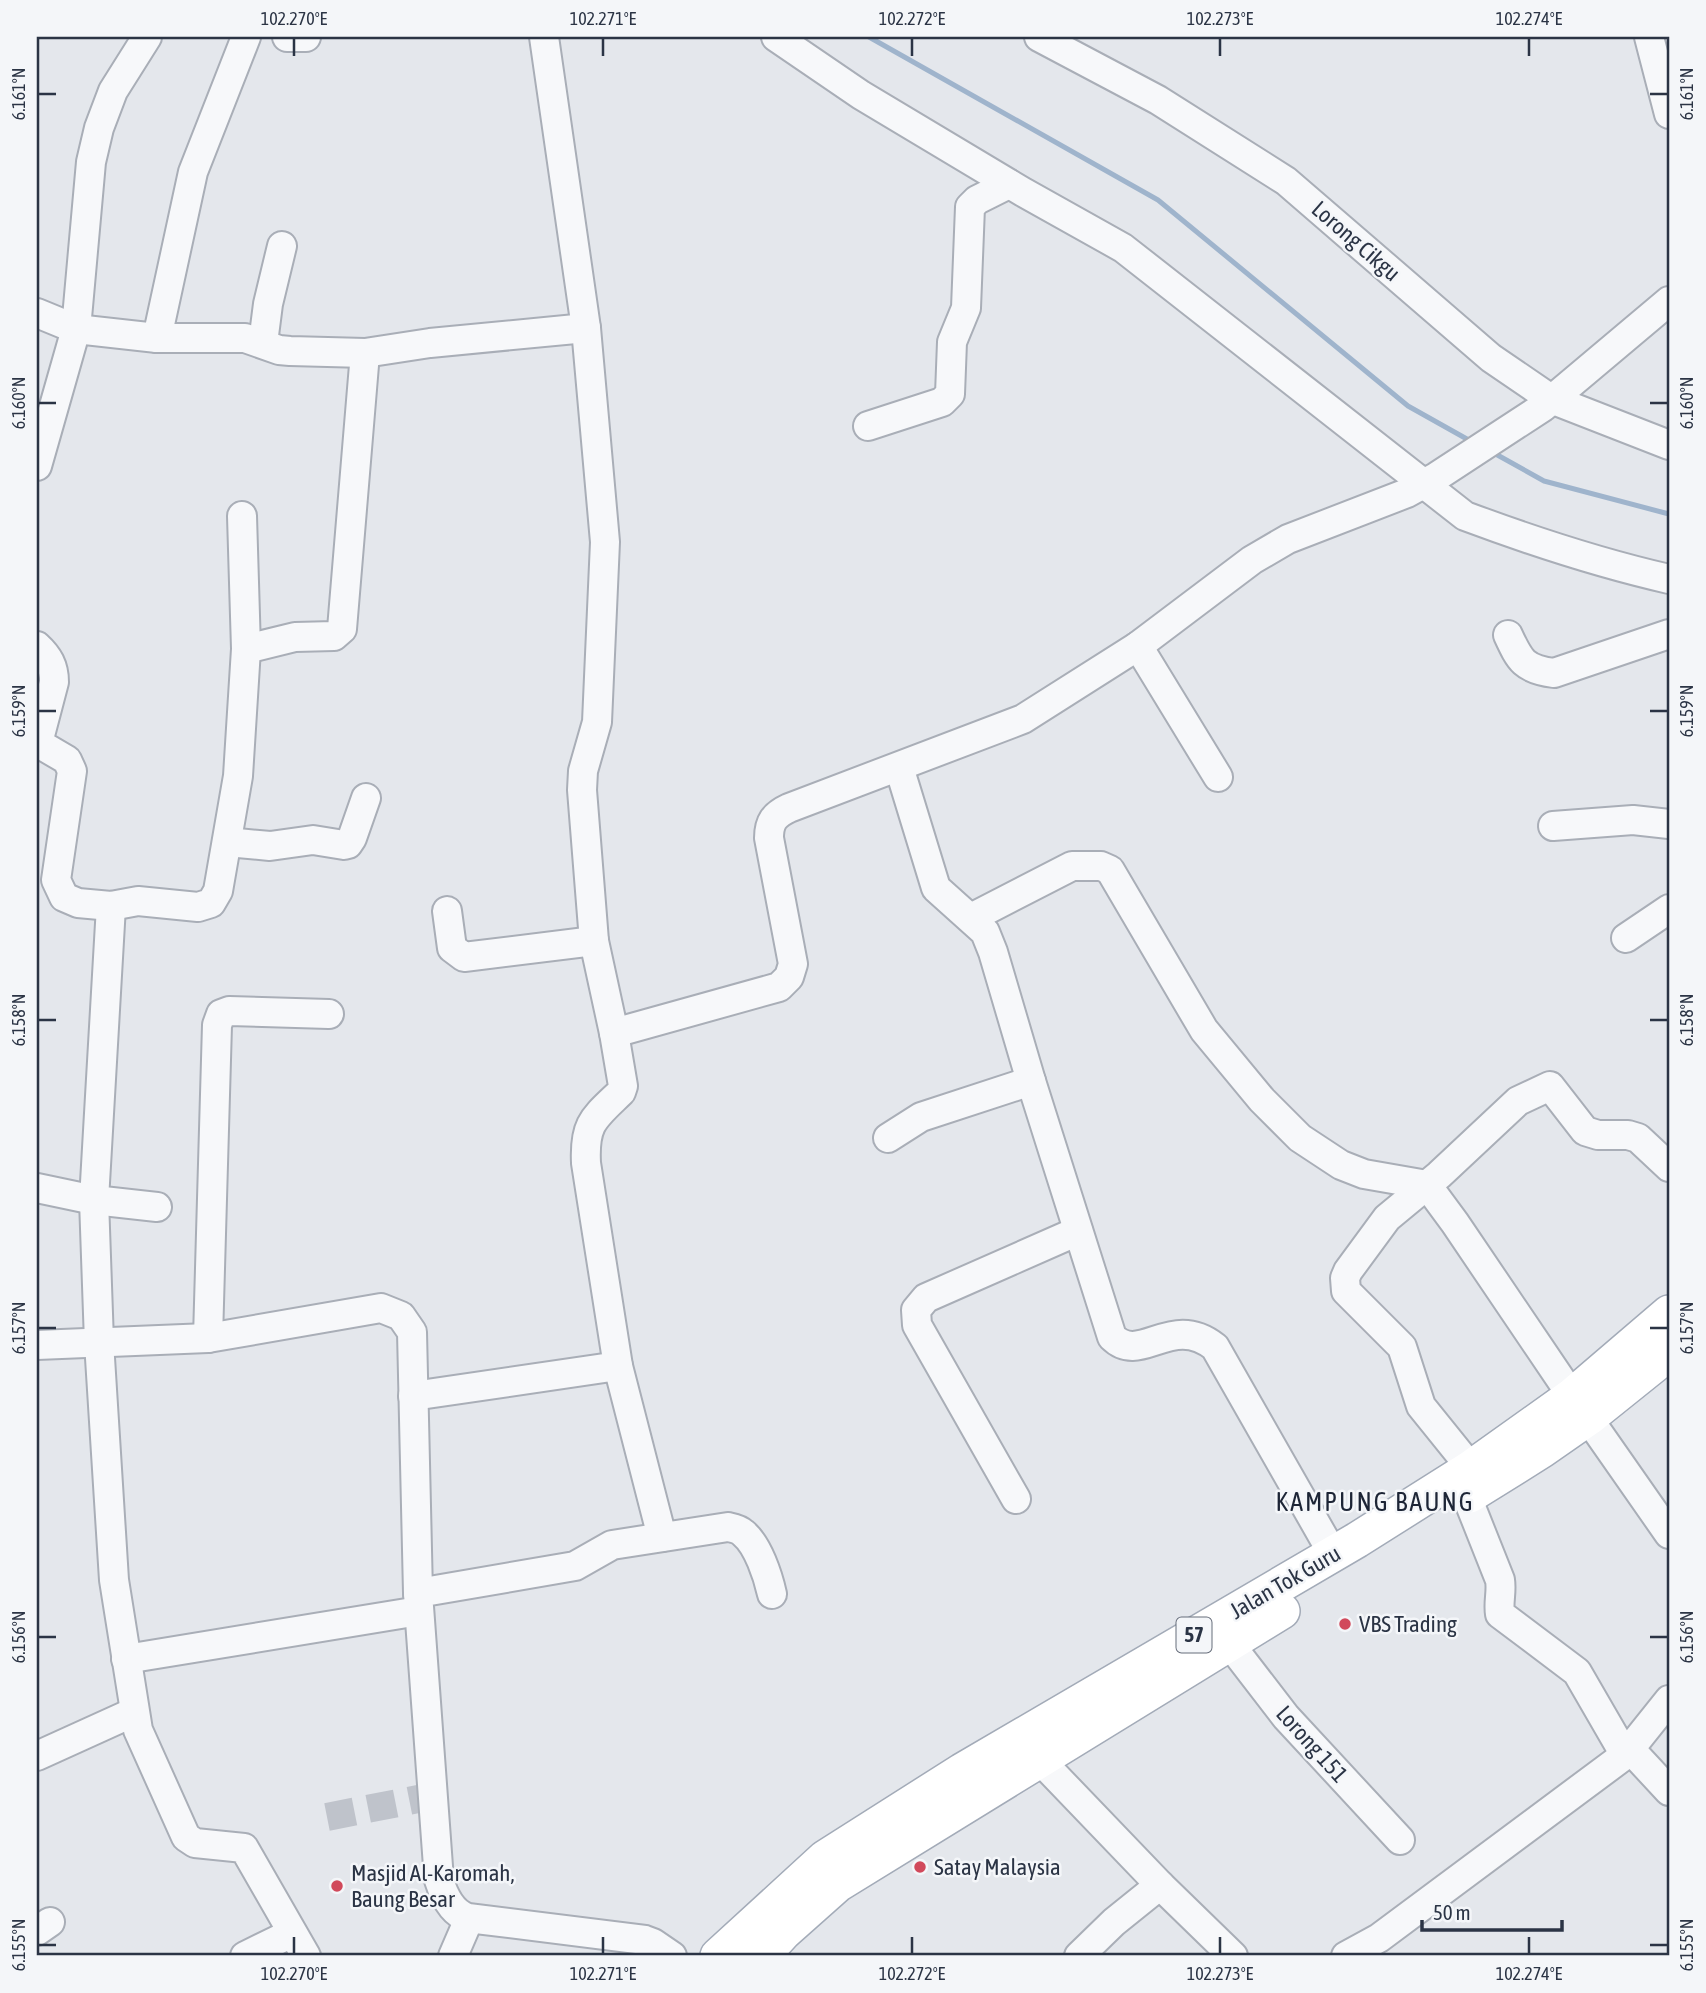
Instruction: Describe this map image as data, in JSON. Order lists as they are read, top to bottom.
{
  "streets": {
    "main road": ["Jalan Tok Guru", "57"],
    "street": ["Lorong Cikgu", "Lorong 151"]
  },
  "crossings": [
    ["Jalan Tok Guru", "Lorong 151"]
  ],
  "districts": ["KAMPUNG BAUNG"],
  "places": ["VBS Trading", "Satay Malaysia", "Masjid Al-Karomah, Baung Besar"],
  "scale_bar": "50 m",
  "coordinates": [
    "102.270°E",
    "102.271°E",
    "102.272°E",
    "102.273°E",
    "102.274°E",
    "6.161°N",
    "6.160°N",
    "6.159°N",
    "6.158°N",
    "6.157°N",
    "6.156°N",
    "6.155°N"
  ]
}
